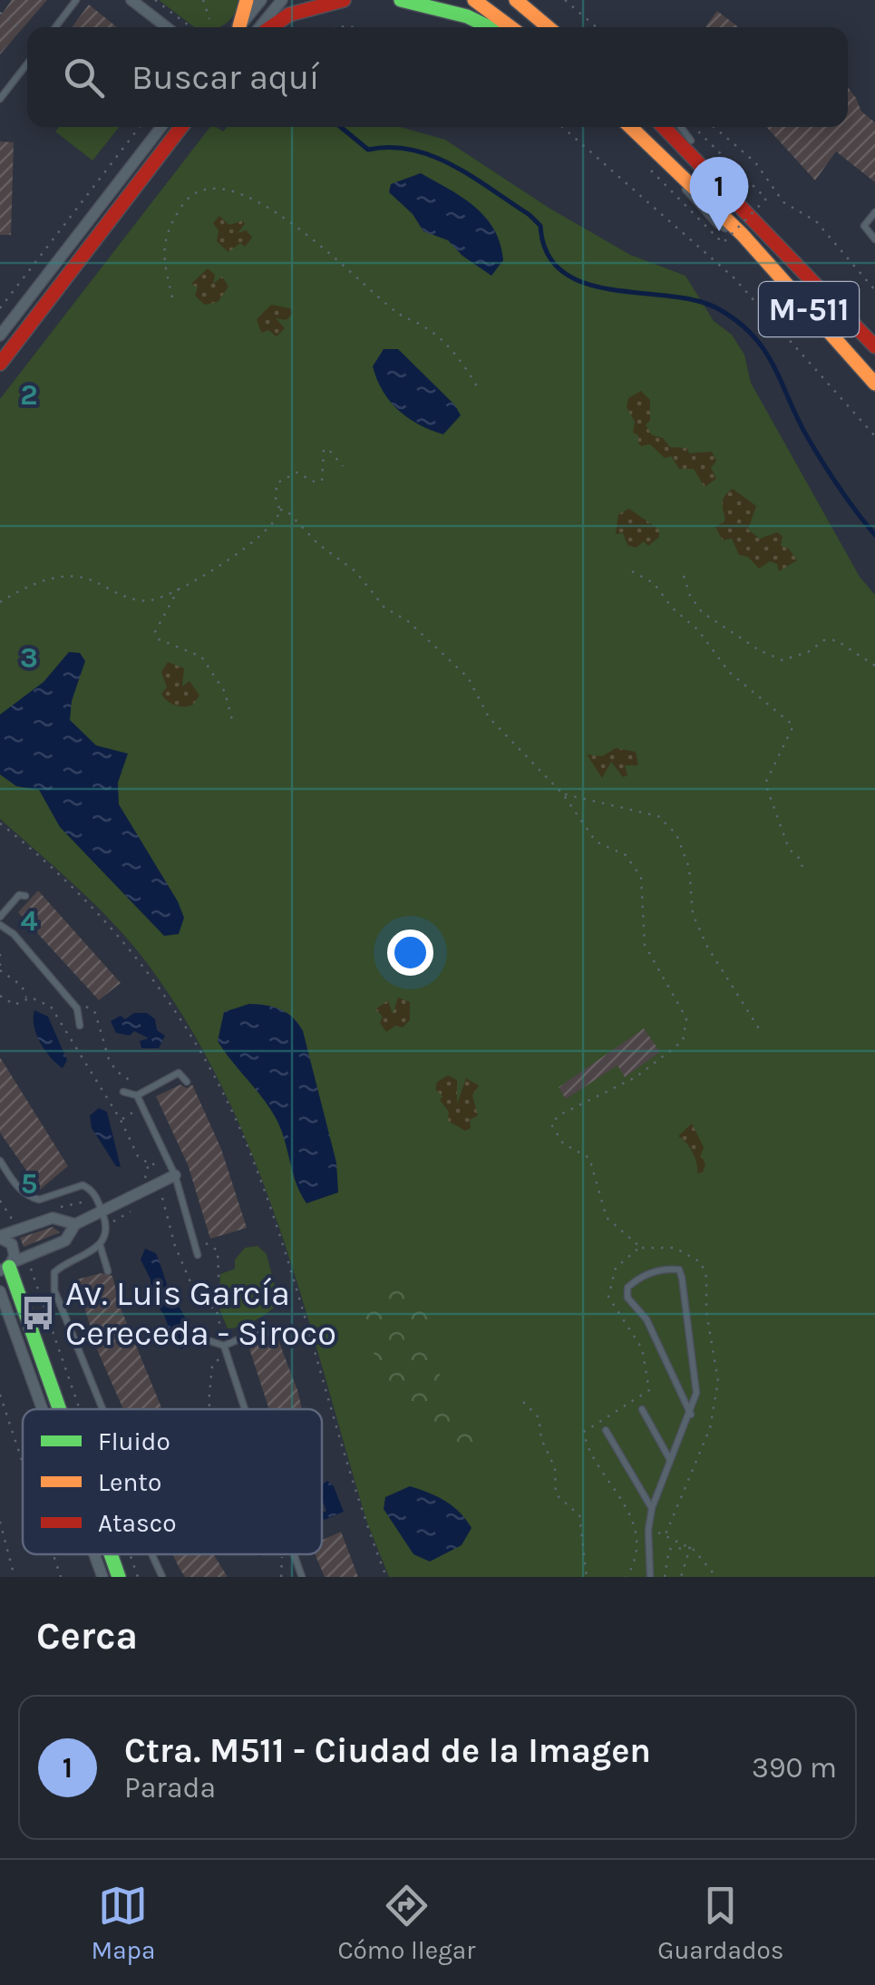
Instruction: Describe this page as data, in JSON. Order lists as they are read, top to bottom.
{
  "streets": {
    "main road": ["M-511"]
  },
  "places": {
    "bus stop": ["Av. Luis García Cereceda - Siroco"]
  },
  "legend": ["Fluido", "Lento", "Atasco"],
  "page": {
    "search": "Buscar aquí",
    "pins": "1",
    "heading": "Cerca",
    "list": [
      {
        "mark": "1",
        "name": "Ctra. M511 - Ciudad de la Imagen",
        "note": "Parada",
        "value": "390 m"
      }
    ],
    "nav": ["Mapa", "Cómo llegar", "Guardados"]
  },
  "grid": {
    "rows": [
      "2",
      "3",
      "4",
      "5"
    ]
  }
}
